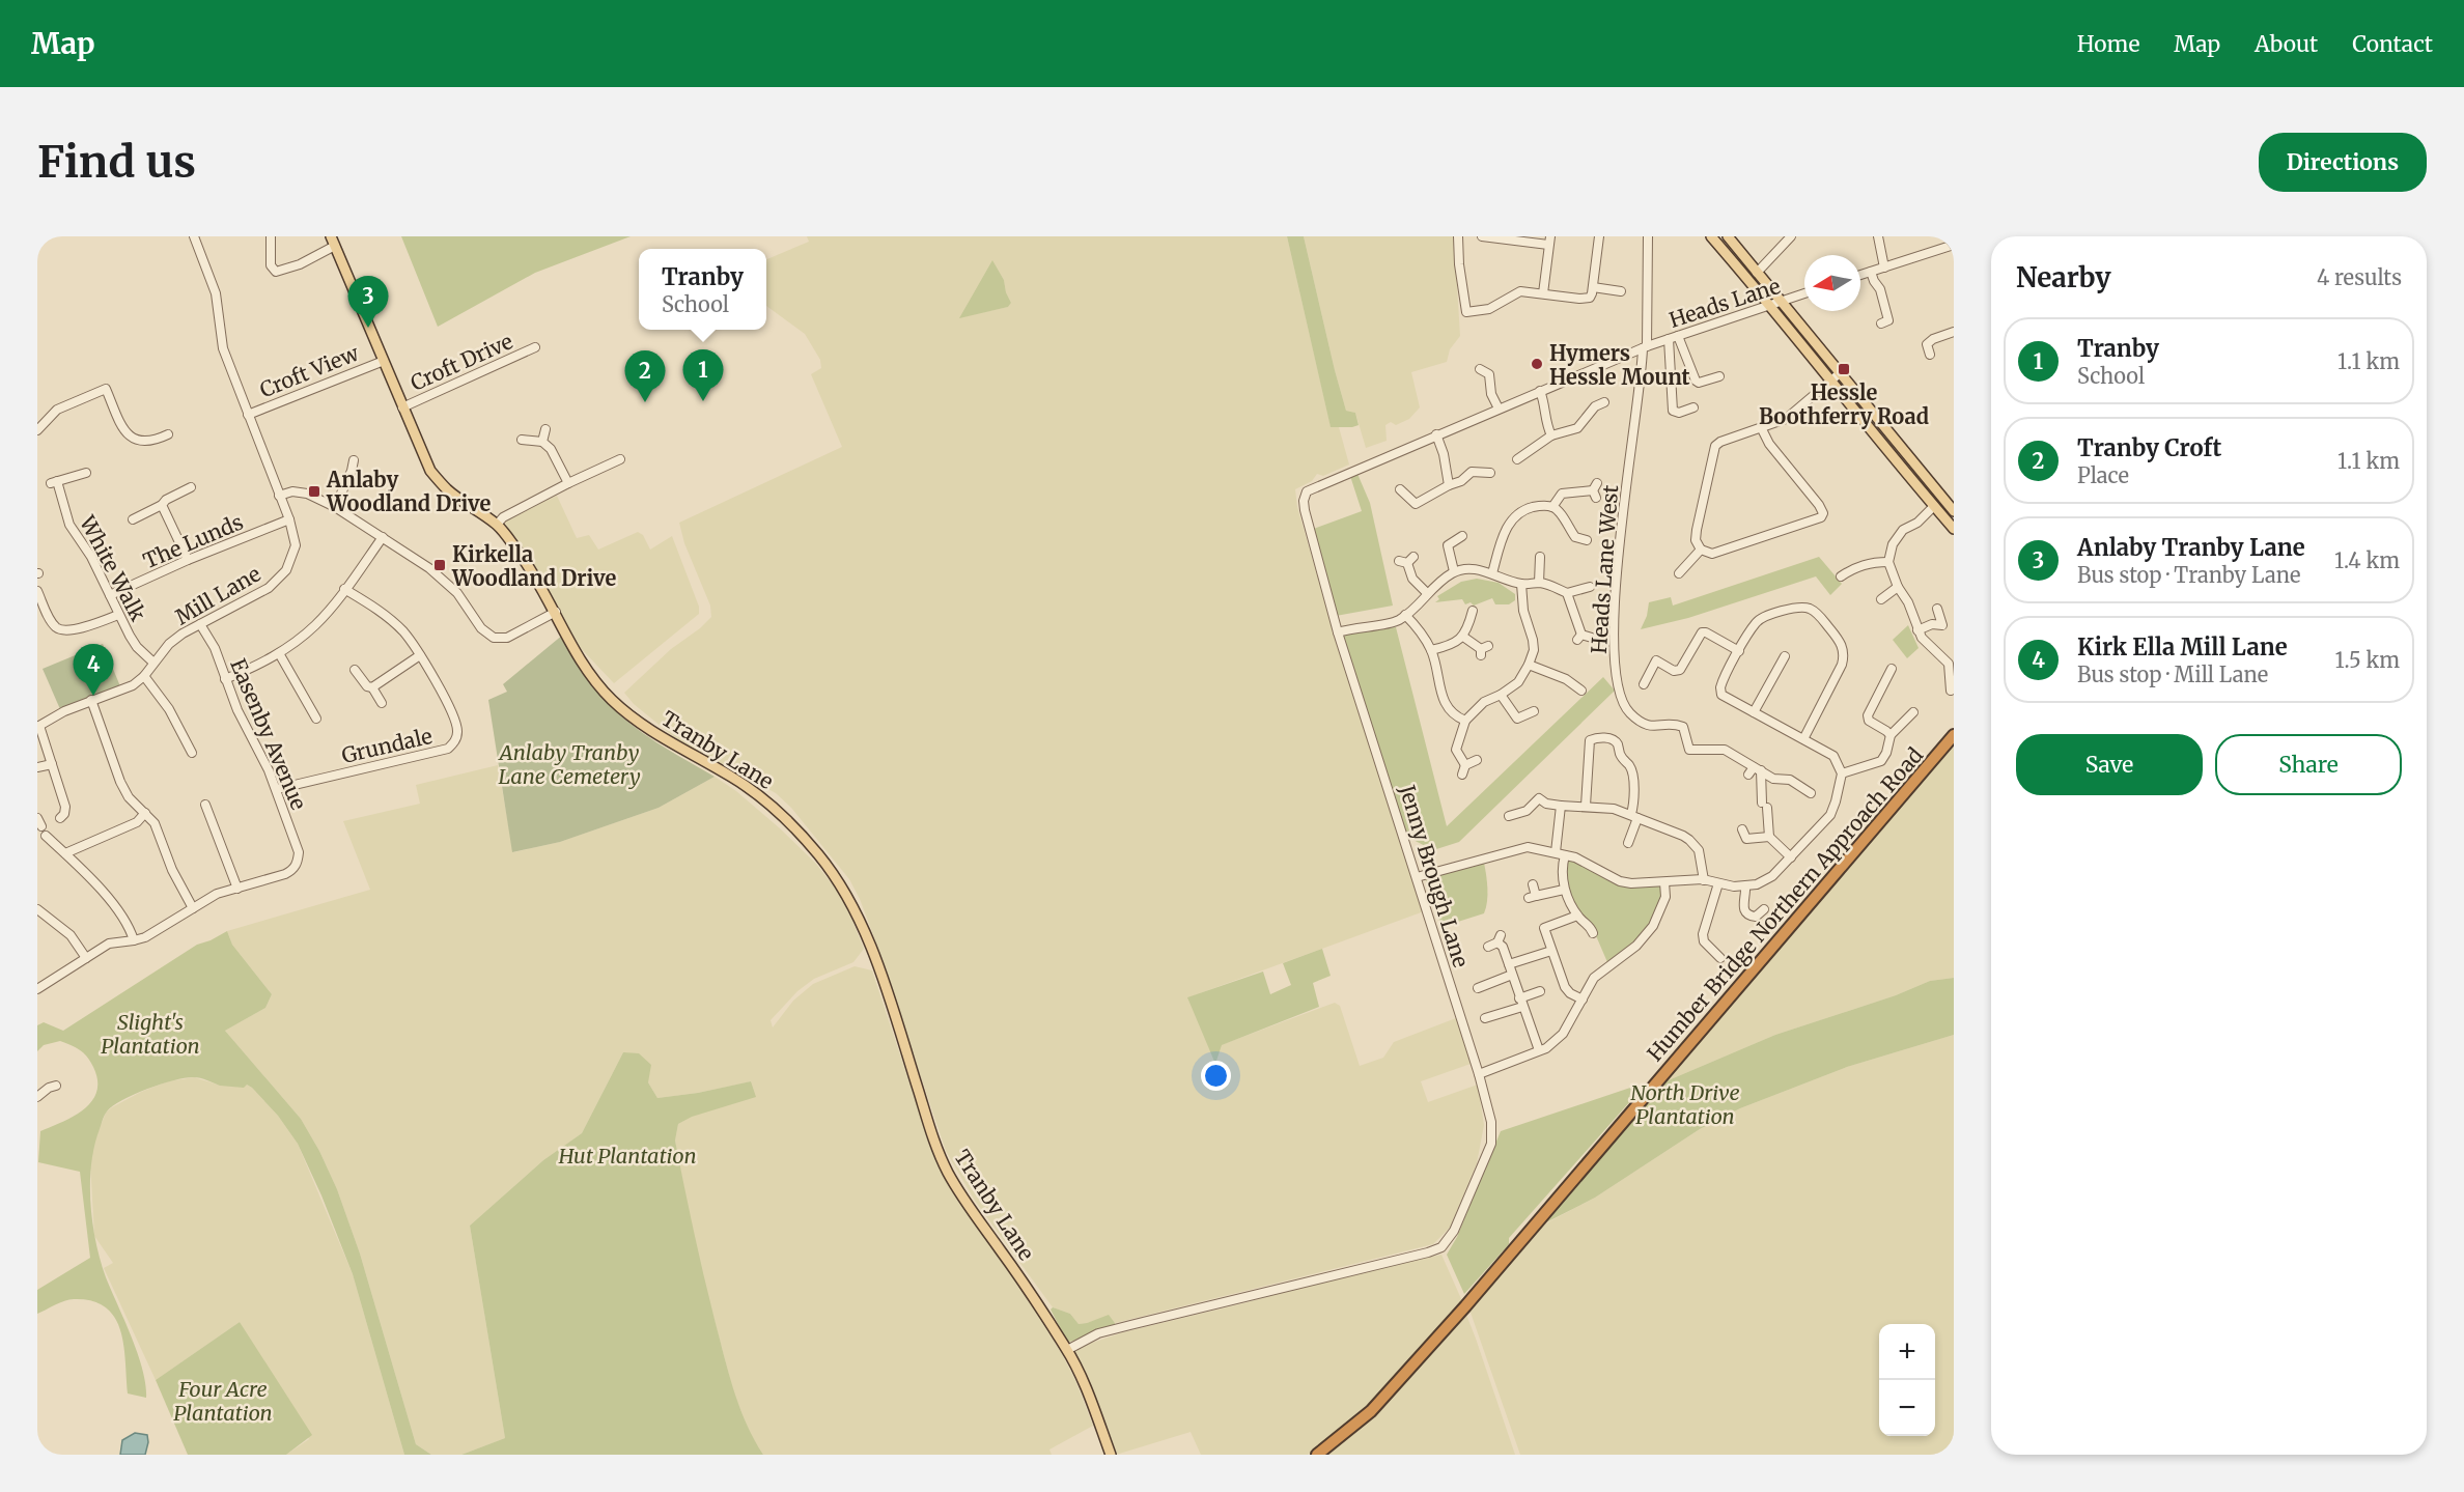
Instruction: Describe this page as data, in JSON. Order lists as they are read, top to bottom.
{
  "streets": {
    "highway": ["Humber Bridge Northern Approach Road"],
    "main road": ["Tranby Lane"],
    "street": [
      "Heads Lane",
      "Croft Drive",
      "Croft View",
      "The Lunds",
      "White Walk",
      "Heads Lane West",
      "Mill Lane",
      "Easenby Avenue",
      "Grundale",
      "Jenny Brough Lane"
    ]
  },
  "crossings": [
    ["Heads Lane", "Heads Lane West"],
    ["Heads Lane", "Jenny Brough Lane"],
    ["Croft Drive", "Tranby Lane"],
    ["Croft View", "Mill Lane"],
    ["Croft View", "Tranby Lane"],
    ["The Lunds", "White Walk"],
    ["The Lunds", "Mill Lane"],
    ["White Walk", "Mill Lane"],
    ["Heads Lane West", "Jenny Brough Lane"],
    ["Mill Lane", "Easenby Avenue"],
    ["Easenby Avenue", "Grundale"],
    ["Tranby Lane", "Jenny Brough Lane"]
  ],
  "parks": [
    "Anlaby Tranby Lane Cemetery",
    "Slight's Plantation",
    "North Drive Plantation",
    "Hut Plantation",
    "Four Acre Plantation"
  ],
  "places": {
    "other": ["Hymers Hessle Mount"],
    "transit": ["Hessle Boothferry Road", "Anlaby Woodland Drive", "Kirkella Woodland Drive"]
  },
  "north": "left",
  "page": {
    "header": "Map",
    "nav": [
      "Home",
      "Map",
      "About",
      "Contact"
    ],
    "buttons": [
      "Directions",
      ["Save", "Share"]
    ],
    "title": "Find us",
    "heading": ["Nearby", "4 results"],
    "popup": ["Tranby", "School"],
    "pins": [
      "3",
      "1",
      "2",
      "4"
    ],
    "list": [
      {
        "mark": "1",
        "name": "Tranby",
        "note": "School",
        "value": "1.1 km"
      },
      {
        "mark": "2",
        "name": "Tranby Croft",
        "note": "Place",
        "value": "1.1 km"
      },
      {
        "mark": "3",
        "name": "Anlaby Tranby Lane",
        "note": "Bus stop · Tranby Lane",
        "value": "1.4 km"
      },
      {
        "mark": "4",
        "name": "Kirk Ella Mill Lane",
        "note": "Bus stop · Mill Lane",
        "value": "1.5 km"
      }
    ],
    "map_buttons": ["+", "−"]
  }
}
